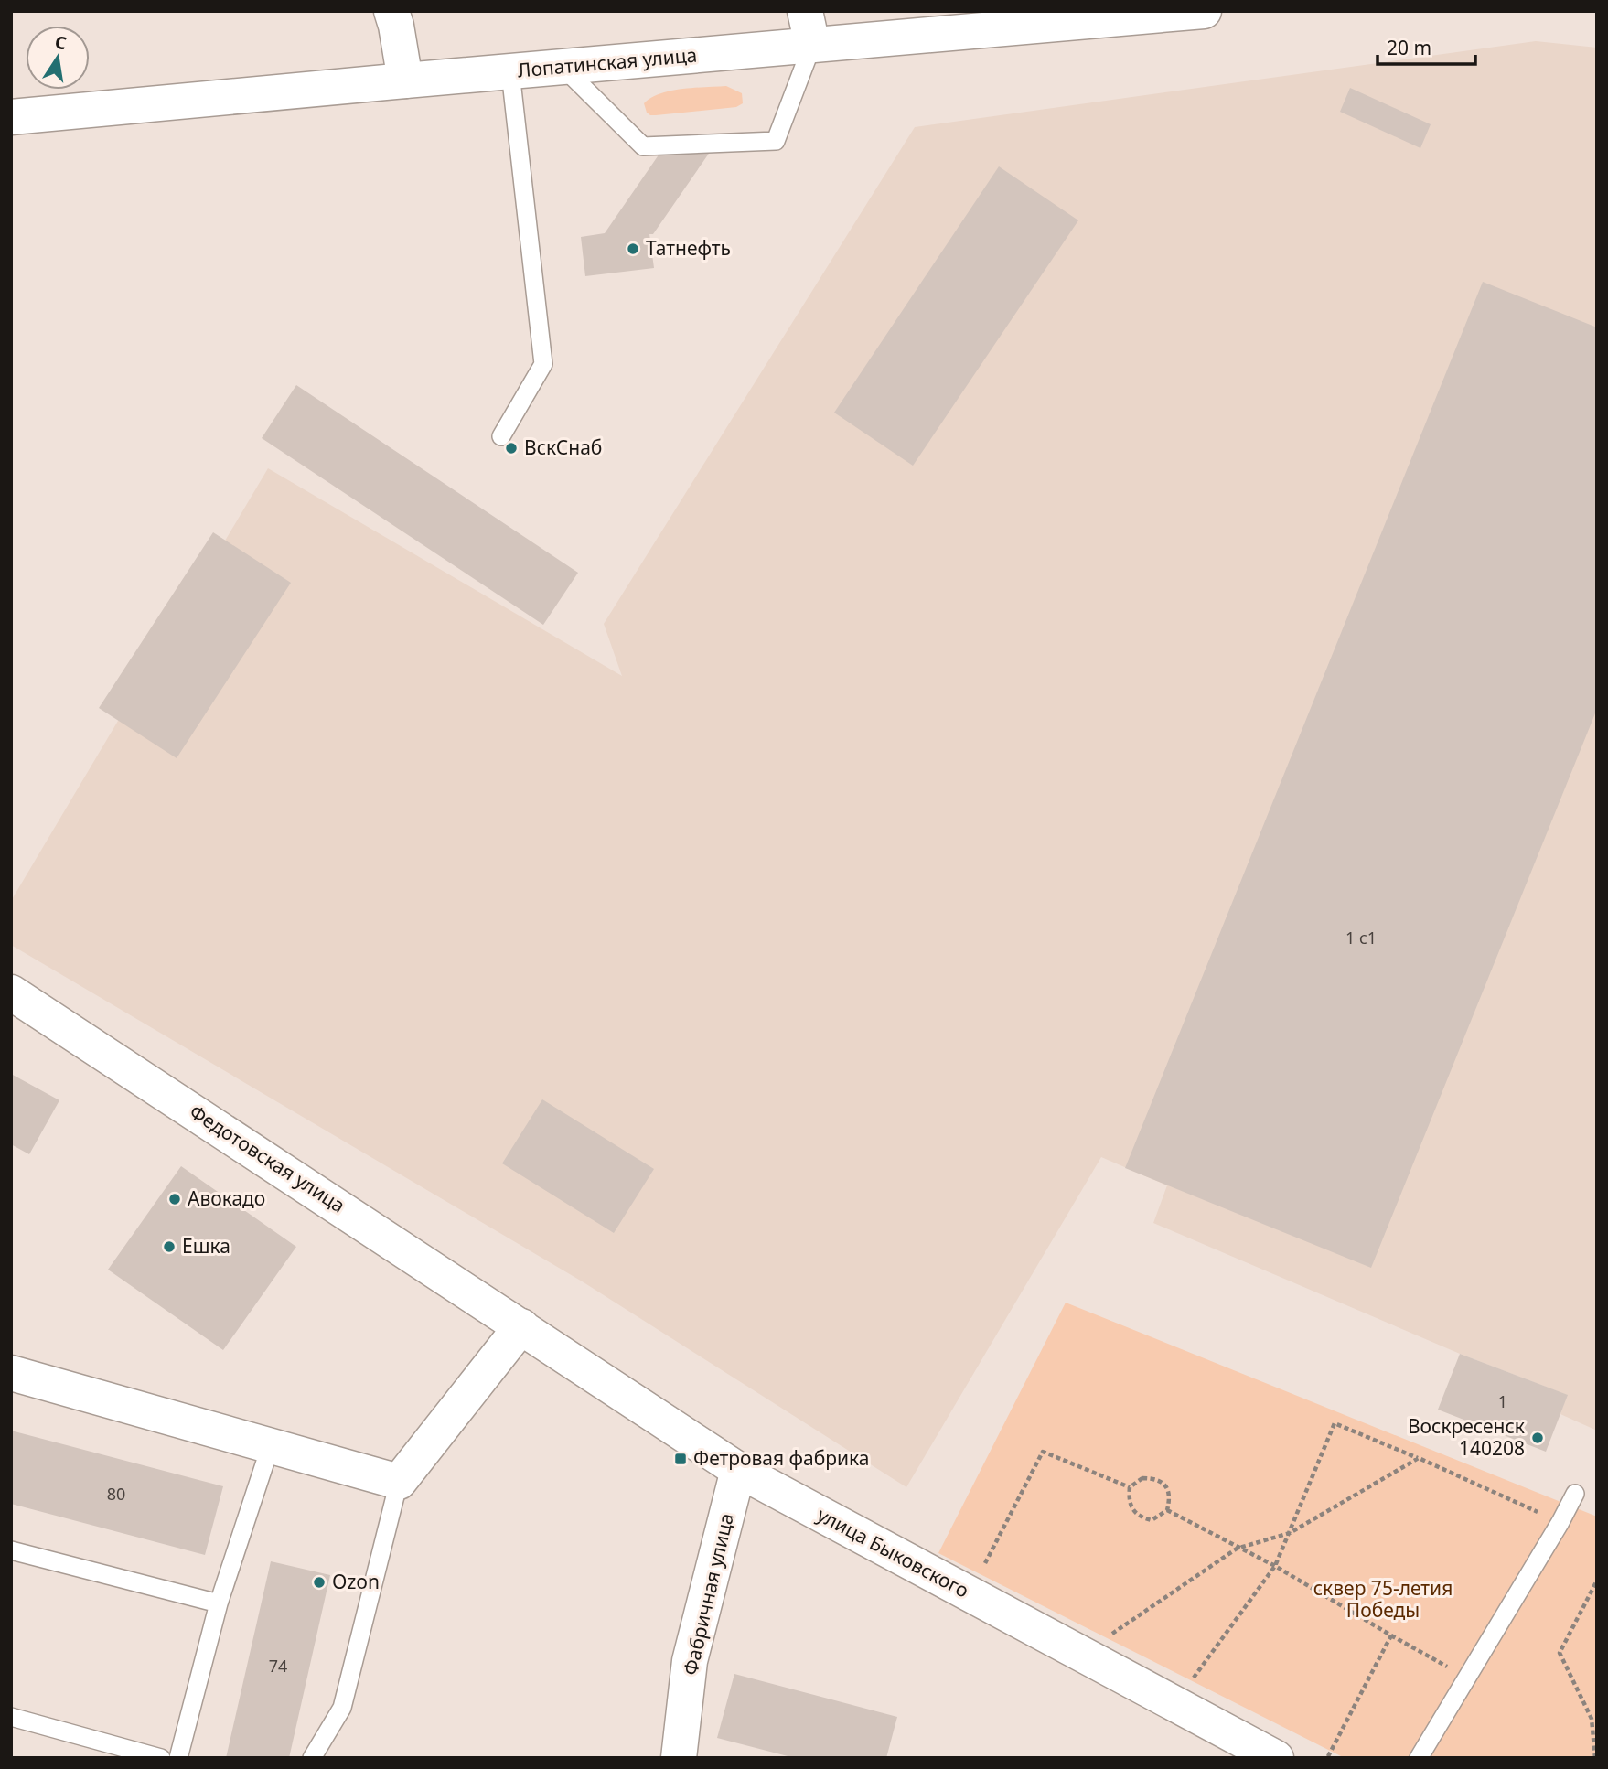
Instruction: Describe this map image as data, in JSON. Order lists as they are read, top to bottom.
{
  "streets": {
    "street": [
      "Лопатинская улица",
      "Федотовская улица",
      "улица Быковского",
      "Фабричная улица"
    ]
  },
  "crossings": [
    ["Федотовская улица", "улица Быковского"],
    ["улица Быковского", "Фабричная улица"]
  ],
  "parks": ["сквер 75-летия Победы"],
  "places": {
    "other": [
      "Татнефть",
      "ВскСнаб",
      "Авокадо",
      "Ешка",
      "Воскресенск 140208",
      "Ozon"
    ],
    "transit": ["Фетровая фабрика"]
  },
  "house_numbers": [
    "1 с1",
    "1",
    "80",
    "74"
  ],
  "scale_bar": "20 m",
  "north": "top"
}
